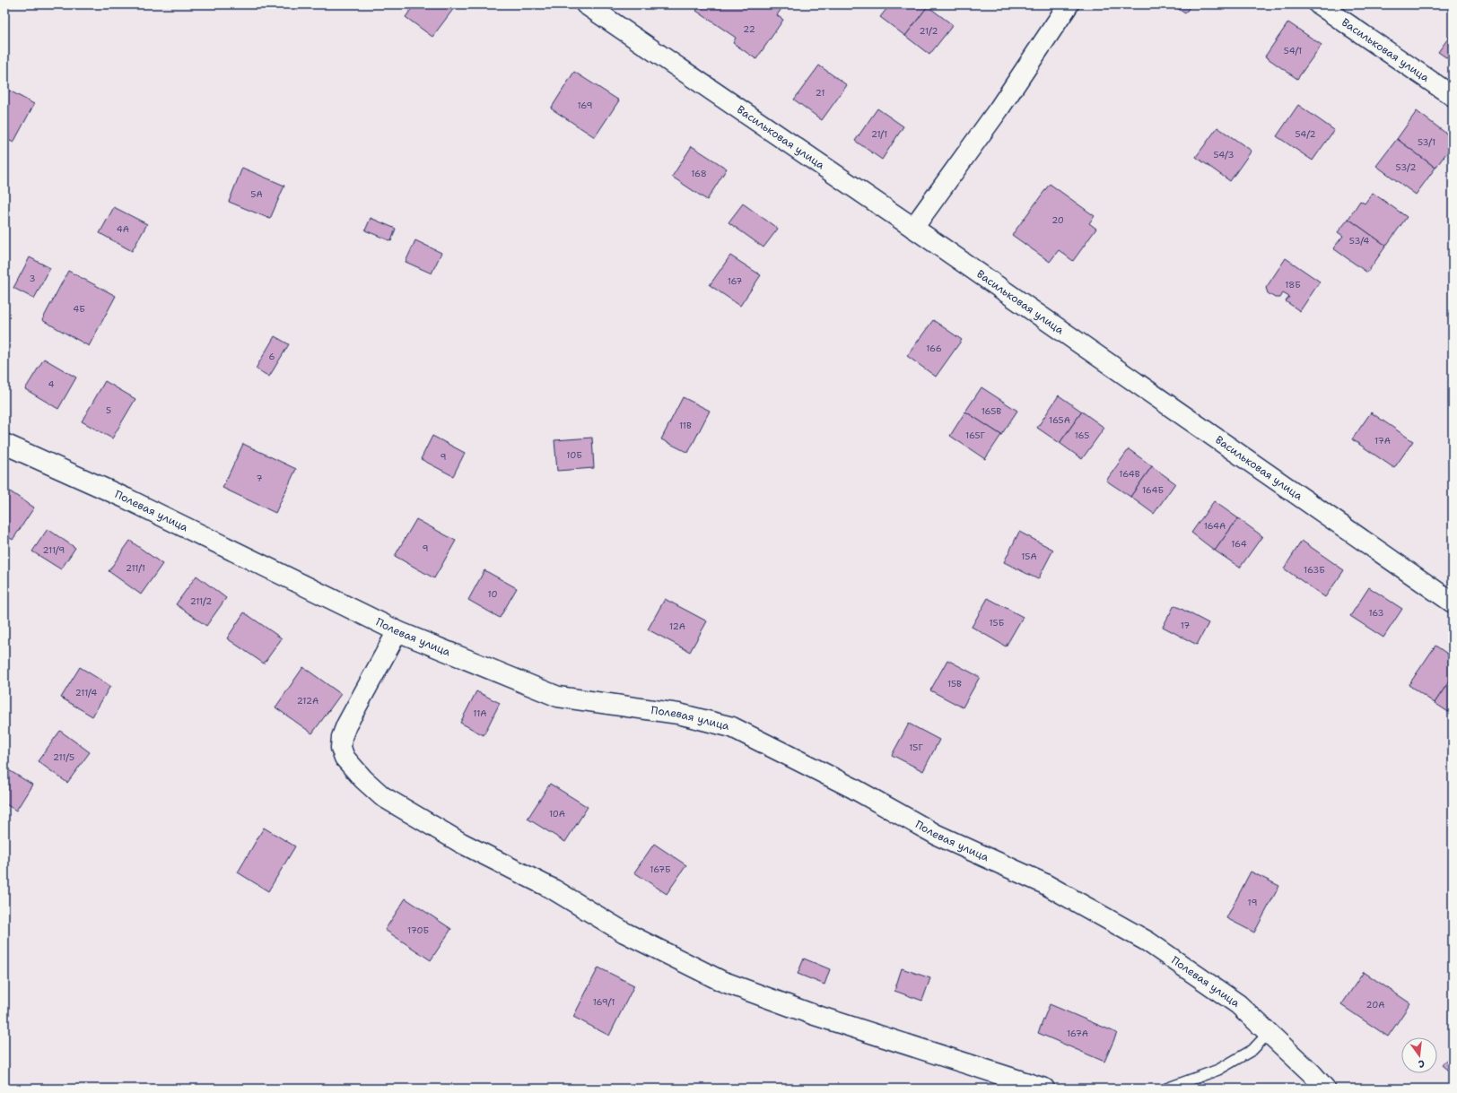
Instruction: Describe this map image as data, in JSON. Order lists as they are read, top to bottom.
{
  "streets": {
    "street": ["Васильковая улица", "Полевая улица"]
  },
  "house_numbers": [
    "22",
    "21/2",
    "54/1",
    "21",
    "169",
    "21/1",
    "54/2",
    "53/1",
    "54/3",
    "53/2",
    "168",
    "5А",
    "20",
    "4А",
    "53/4",
    "3",
    "167",
    "18Б",
    "4Б",
    "166",
    "6",
    "4",
    "5",
    "165В",
    "165А",
    "11В",
    "165Г",
    "165",
    "17А",
    "10Б",
    "9",
    "164В",
    "7",
    "164Б",
    "164А",
    "164",
    "9",
    "211/9",
    "15А",
    "211/1",
    "163Б",
    "10",
    "211/2",
    "163",
    "15Б",
    "17",
    "12А",
    "15В",
    "211/4",
    "212А",
    "11А",
    "15Г",
    "211/5",
    "10А",
    "167Б",
    "19",
    "170Б",
    "169/1",
    "20А",
    "167А"
  ],
  "north": "bottom"
}
